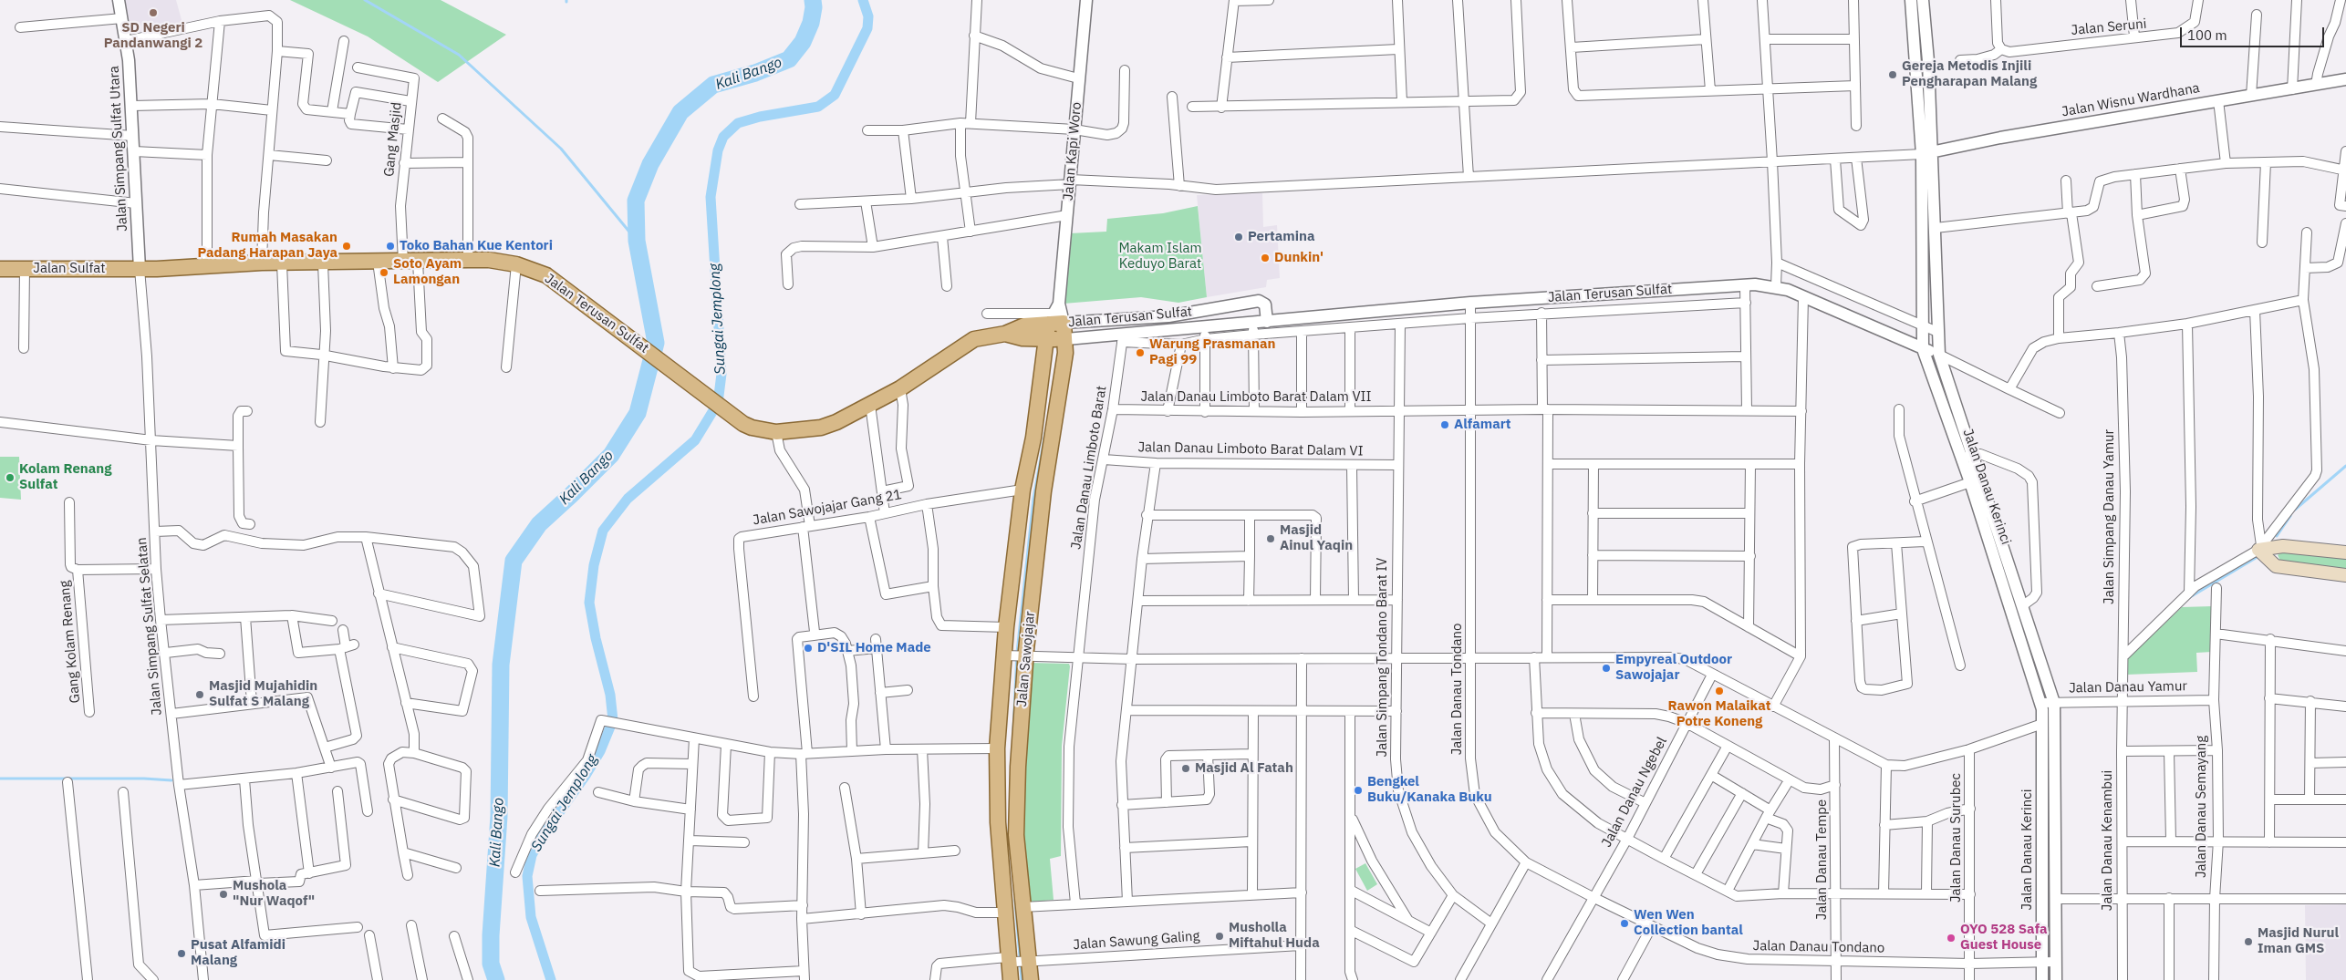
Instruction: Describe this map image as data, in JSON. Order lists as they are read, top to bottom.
{
  "streets": {
    "main road": [
      "Jalan Kapi Woro",
      "Jalan Sulfat",
      "Jalan Terusan Sulfat",
      "Jalan Sawojajar"
    ],
    "street": [
      "Jalan Seruni",
      "Jalan Wisnu Wardhana",
      "Gang Masjid",
      "Jalan Simpang Sulfat Utara",
      "Jalan Danau Limboto Barat Dalam VII",
      "Jalan Danau Limboto Barat Dalam VI",
      "Jalan Danau Limboto Barat",
      "Jalan Danau Kerinci",
      "Jalan Sawojajar Gang 21",
      "Jalan Simpang Danau Yamur",
      "Jalan Simpang Sulfat Selatan",
      "Gang Kolam Renang",
      "Jalan Simpang Tondano Barat IV",
      "Jalan Danau Yamur",
      "Jalan Danau Tondano",
      "Jalan Danau Ngebel",
      "Jalan Danau Semayang",
      "Jalan Danau Surubec",
      "Jalan Danau Kenambui",
      "Jalan Danau Tempe",
      "Jalan Sawung Galing"
    ]
  },
  "crossings": [
    ["Jalan Wisnu Wardhana", "Jalan Danau Kerinci"],
    ["Gang Masjid", "Jalan Terusan Sulfat"],
    ["Jalan Simpang Sulfat Utara", "Jalan Sulfat"],
    ["Jalan Simpang Sulfat Utara", "Jalan Terusan Sulfat"],
    ["Jalan Simpang Sulfat Utara", "Jalan Simpang Sulfat Selatan"],
    ["Jalan Kapi Woro", "Jalan Terusan Sulfat"],
    ["Jalan Kapi Woro", "Jalan Sawojajar"],
    ["Jalan Sulfat", "Jalan Terusan Sulfat"],
    ["Jalan Sulfat", "Jalan Simpang Sulfat Selatan"],
    ["Jalan Terusan Sulfat", "Jalan Danau Limboto Barat"],
    ["Jalan Terusan Sulfat", "Jalan Danau Kerinci"],
    ["Jalan Terusan Sulfat", "Jalan Simpang Sulfat Selatan"],
    ["Jalan Terusan Sulfat", "Jalan Simpang Tondano Barat IV"],
    ["Jalan Terusan Sulfat", "Jalan Sawojajar"],
    ["Jalan Terusan Sulfat", "Jalan Danau Tondano"],
    ["Jalan Danau Limboto Barat Dalam VII", "Jalan Danau Limboto Barat"],
    ["Jalan Danau Limboto Barat Dalam VII", "Jalan Simpang Tondano Barat IV"],
    ["Jalan Danau Limboto Barat Dalam VII", "Jalan Danau Tondano"],
    ["Jalan Danau Limboto Barat Dalam VI", "Jalan Danau Limboto Barat"],
    ["Jalan Danau Limboto Barat Dalam VI", "Jalan Simpang Tondano Barat IV"],
    ["Jalan Danau Kerinci", "Jalan Danau Yamur"],
    ["Jalan Danau Kerinci", "Jalan Danau Tondano"],
    ["Jalan Sawojajar Gang 21", "Jalan Sawojajar"],
    ["Jalan Simpang Danau Yamur", "Jalan Danau Yamur"],
    ["Jalan Simpang Danau Yamur", "Jalan Danau Kenambui"],
    ["Jalan Simpang Sulfat Selatan", "Gang Kolam Renang"],
    ["Jalan Sawojajar", "Jalan Sawung Galing"],
    ["Jalan Danau Yamur", "Jalan Danau Semayang"],
    ["Jalan Danau Yamur", "Jalan Danau Kenambui"],
    ["Jalan Danau Tondano", "Jalan Danau Ngebel"],
    ["Jalan Danau Tondano", "Jalan Danau Surubec"],
    ["Jalan Danau Tondano", "Jalan Danau Tempe"]
  ],
  "water": ["Kali Bango", "Sungai Jemplong"],
  "parks": ["Makam Islam Keduyo Barat"],
  "places": [
    "SD Negeri Pandanwangi 2",
    "Gereja Metodis Injili Pengharapan Malang",
    "Pertamina",
    "Rumah Masakan Padang Harapan Jaya",
    "Toko Bahan Kue Kentori",
    "Dunkin'",
    "Soto Ayam Lamongan",
    "Warung Prasmanan Pagi 99",
    "Alfamart",
    "Kolam Renang Sulfat",
    "Masjid Ainul Yaqin",
    "D'SIL Home Made",
    "Empyreal Outdoor Sawojajar",
    "Rawon Malaikat Potre Koneng",
    "Masjid Mujahidin Sulfat S Malang",
    "Masjid Al Fatah",
    "Bengkel Buku/Kanaka Buku",
    "Mushola \"Nur Waqof\"",
    "Wen Wen Collection bantal",
    "Musholla Miftahul Huda",
    "OYO 528 Safa Guest House",
    "Masjid Nurul Iman GMS",
    "Pusat Alfamidi Malang"
  ],
  "scale_bar": "100 m"
}
